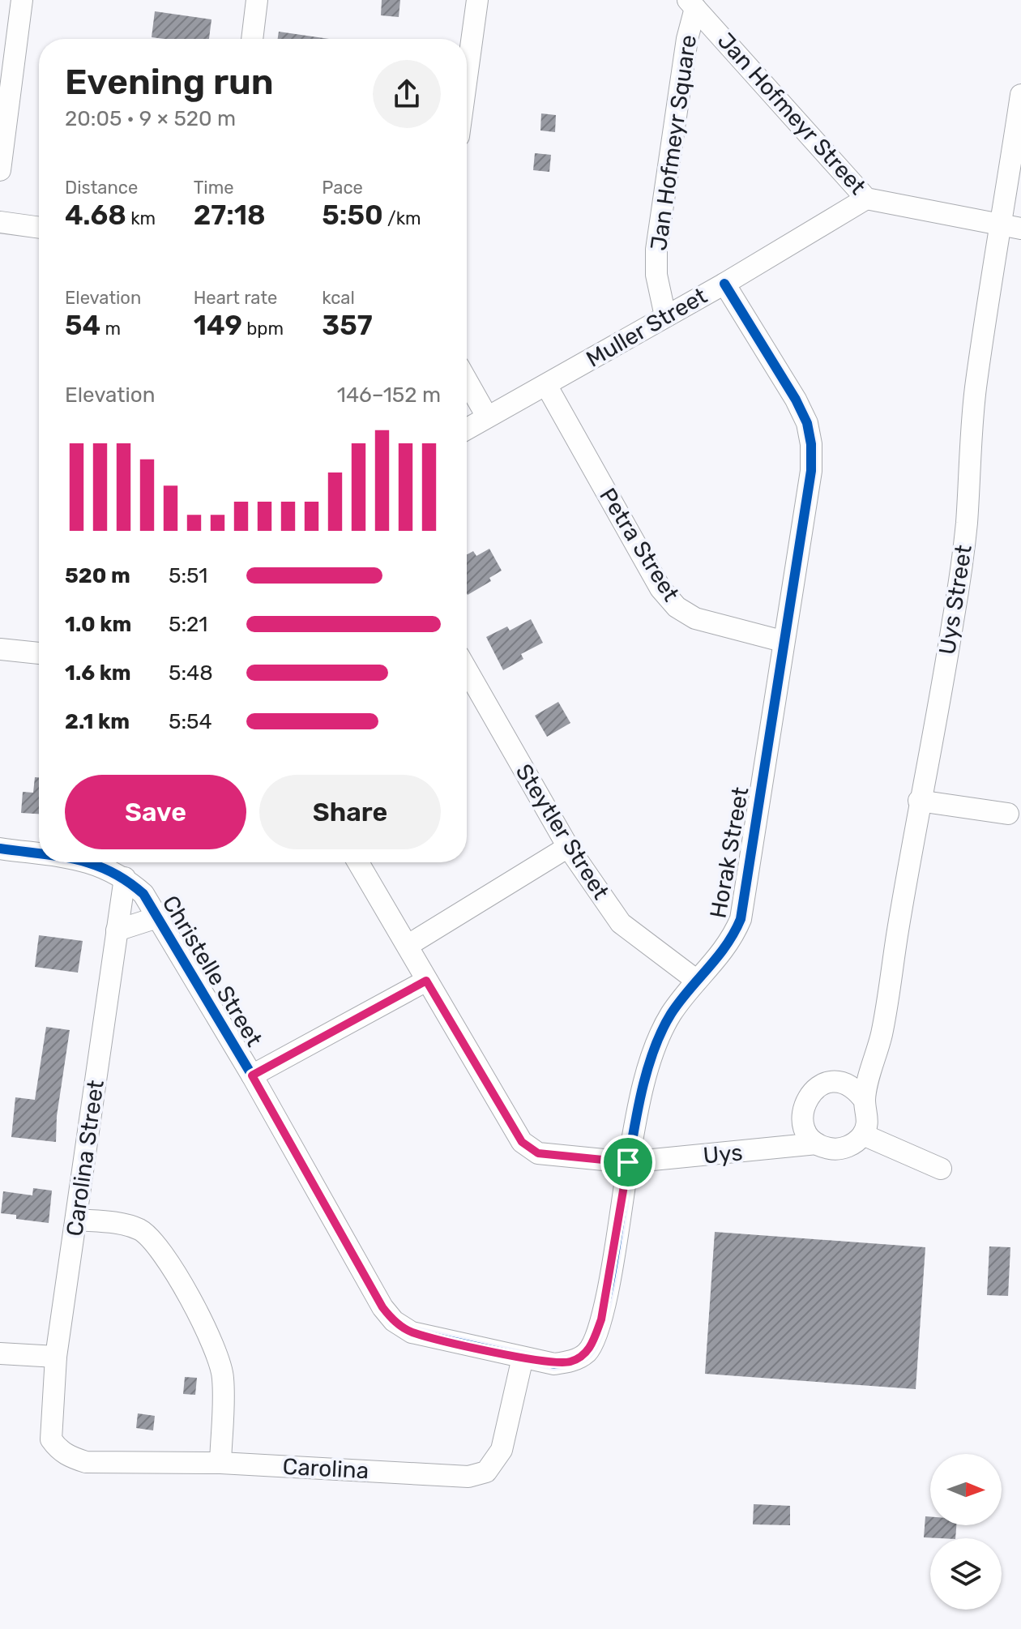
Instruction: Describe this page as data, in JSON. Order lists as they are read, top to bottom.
{
  "streets": {
    "street": [
      "Jan Hofmeyr Street",
      "Jan Hofmeyr Square",
      "Muller Street",
      "Petra Street",
      "Uys Street",
      "Steytler Street",
      "Horak Street",
      "Christelle Street",
      "Uys",
      "Carolina Street",
      "Carolina"
    ]
  },
  "crossings": [
    ["Jan Hofmeyr Street", "Jan Hofmeyr Square"],
    ["Jan Hofmeyr Street", "Muller Street"],
    ["Jan Hofmeyr Street", "Uys Street"],
    ["Jan Hofmeyr Square", "Muller Street"],
    ["Muller Street", "Petra Street"],
    ["Muller Street", "Horak Street"],
    ["Petra Street", "Horak Street"],
    ["Uys Street", "Uys"],
    ["Steytler Street", "Horak Street"],
    ["Horak Street", "Christelle Street"],
    ["Horak Street", "Uys"],
    ["Horak Street", "Carolina"],
    ["Christelle Street", "Carolina Street"],
    ["Christelle Street", "Carolina"],
    ["Carolina Street", "Carolina"]
  ],
  "north": "right",
  "page": {
    "heading": ["Evening run", "20:05 · 9 × 520 m"],
    "stats": [
      ["Distance", "4.68 km"],
      ["Time", "27:18"],
      ["Pace", "5:50 /km"],
      ["Elevation", "54 m"],
      ["Heart rate", "149 bpm"],
      ["kcal", "357"]
    ],
    "chart": ["Elevation", "146–152 m"],
    "list": [
      {
        "name": "520 m",
        "note": "5:51"
      },
      {
        "name": "1.0 km",
        "note": "5:21"
      },
      {
        "name": "1.6 km",
        "note": "5:48"
      },
      {
        "name": "2.1 km",
        "note": "5:54"
      }
    ],
    "buttons": ["Save", "Share"]
  }
}
